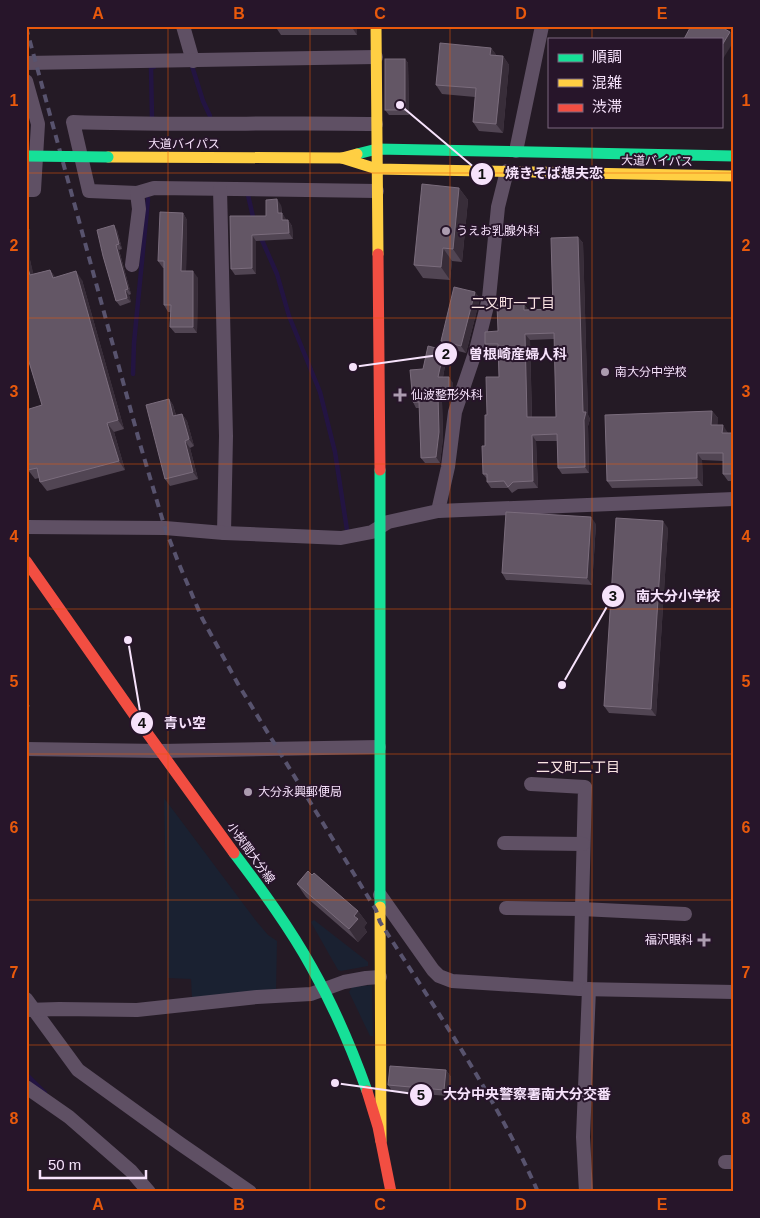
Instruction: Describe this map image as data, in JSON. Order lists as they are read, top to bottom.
{
  "streets": {
    "main road": ["大道バイパス", "小挾間大分線"]
  },
  "districts": ["二又町一丁目", "二又町二丁目"],
  "places": {
    "other": [
      "焼きそば想夫恋",
      "うえお乳腺外科",
      "曽根崎産婦人科",
      "南大分中学校",
      "青い空",
      "南大分小学校",
      "大分永興郵便局",
      "大分中央警察署南大分交番"
    ],
    "health": ["仙波整形外科", "福沢眼科"]
  },
  "legend": ["順調", "混雑", "渋滞"],
  "scale_bar": "50 m",
  "grid": {
    "columns": [
      "A",
      "B",
      "C",
      "D",
      "E"
    ],
    "rows": [
      "1",
      "2",
      "3",
      "4",
      "5",
      "6",
      "7",
      "8"
    ]
  }
}
